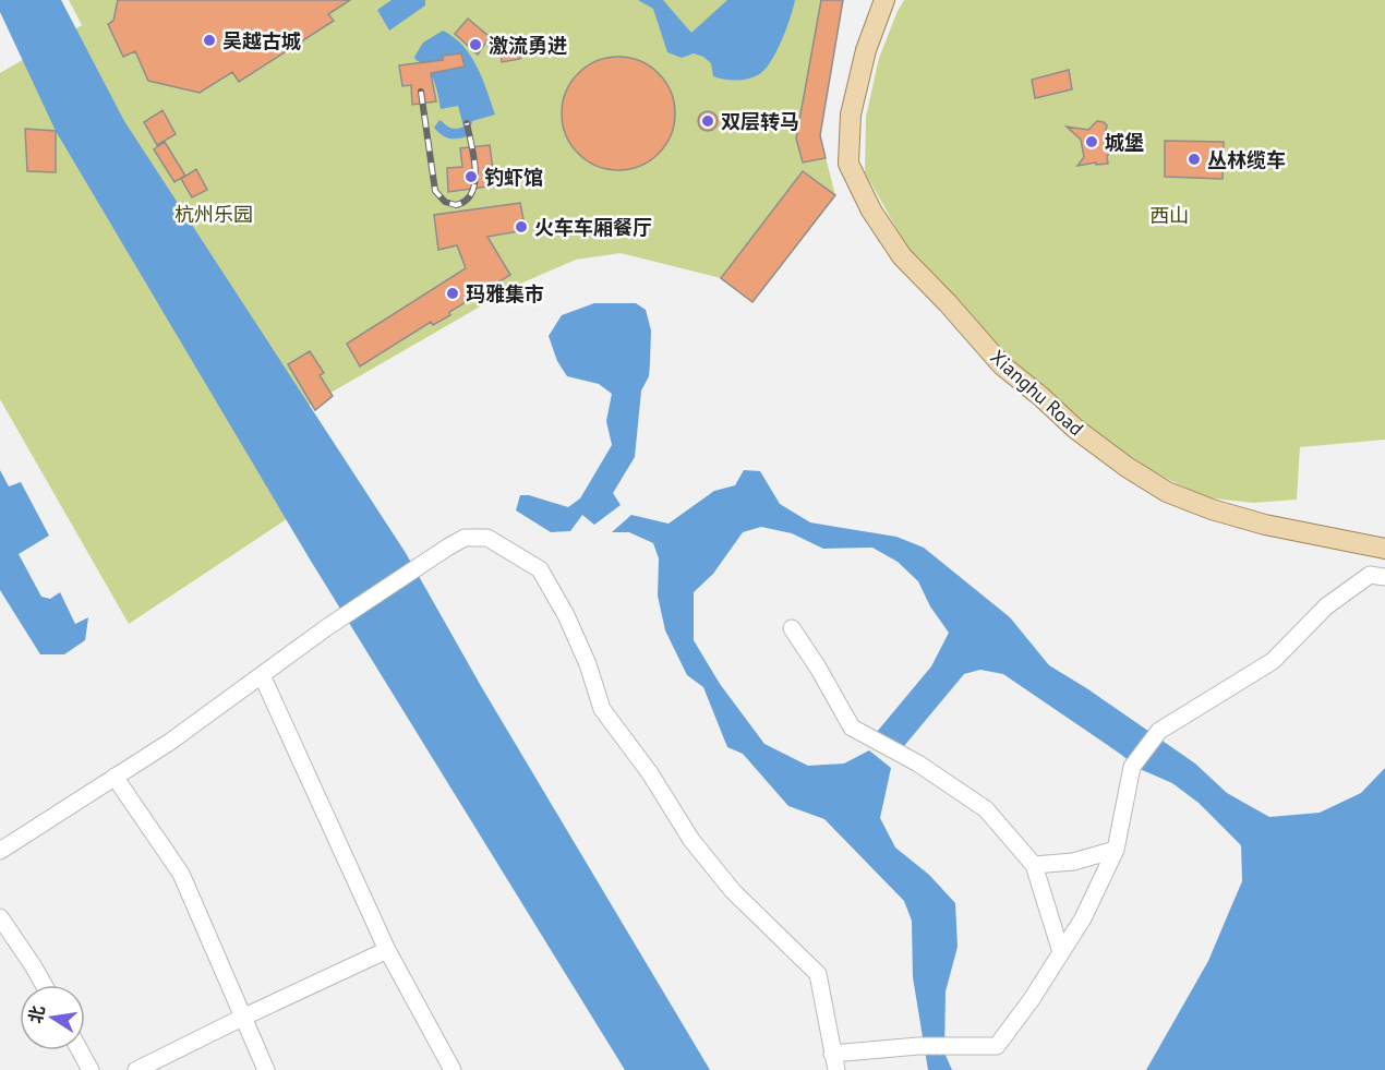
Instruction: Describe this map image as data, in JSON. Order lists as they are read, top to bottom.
{
  "streets": {
    "main road": ["Xianghu Road"]
  },
  "parks": ["杭州乐园", "西山"],
  "places": [
    "吴越古城",
    "激流勇进",
    "双层转马",
    "城堡",
    "丛林缆车",
    "钓虾馆",
    "火车车厢餐厅",
    "玛雅集市"
  ],
  "north": "left"
}
